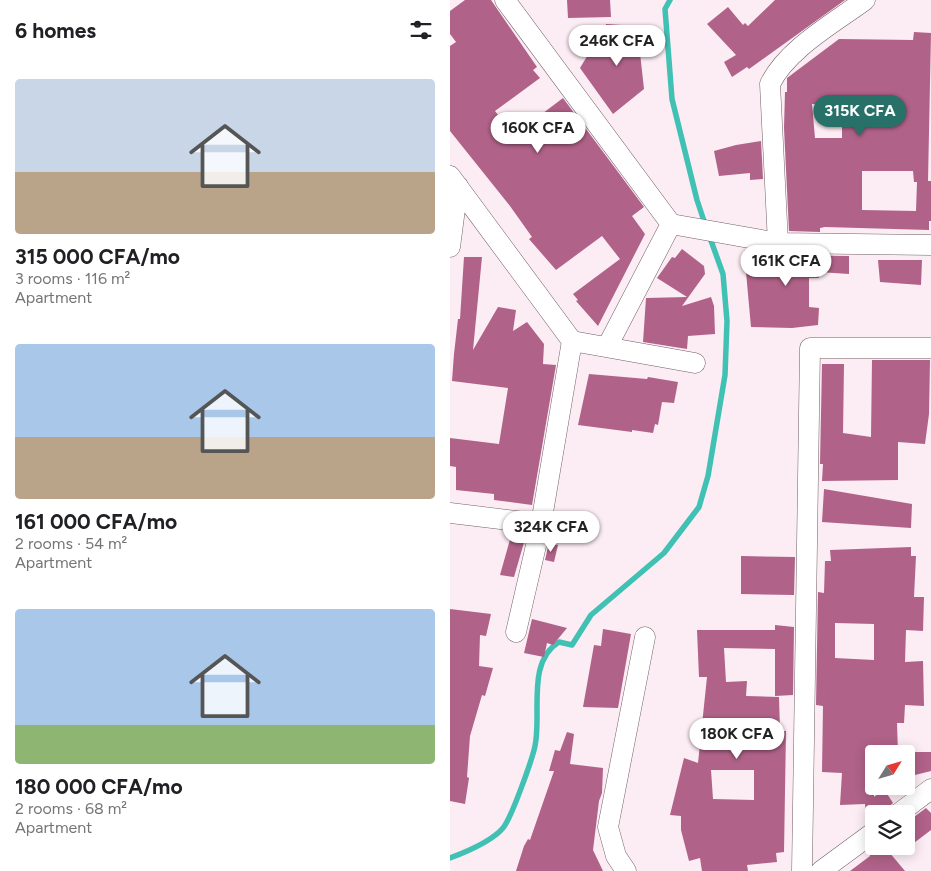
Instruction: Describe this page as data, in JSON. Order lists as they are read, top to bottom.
{
  "north": "top right",
  "page": {
    "heading": "6 homes",
    "price": [
      "246K CFA",
      "315K CFA",
      "160K CFA",
      "161K CFA",
      "324K CFA",
      "180K CFA"
    ],
    "list": [
      {
        "name": "315 000 CFA/mo",
        "note": "3 rooms · 116 m² · Apartment"
      },
      {
        "name": "161 000 CFA/mo",
        "note": "2 rooms · 54 m² · Apartment"
      },
      {
        "name": "180 000 CFA/mo",
        "note": "2 rooms · 68 m² · Apartment"
      }
    ]
  }
}
